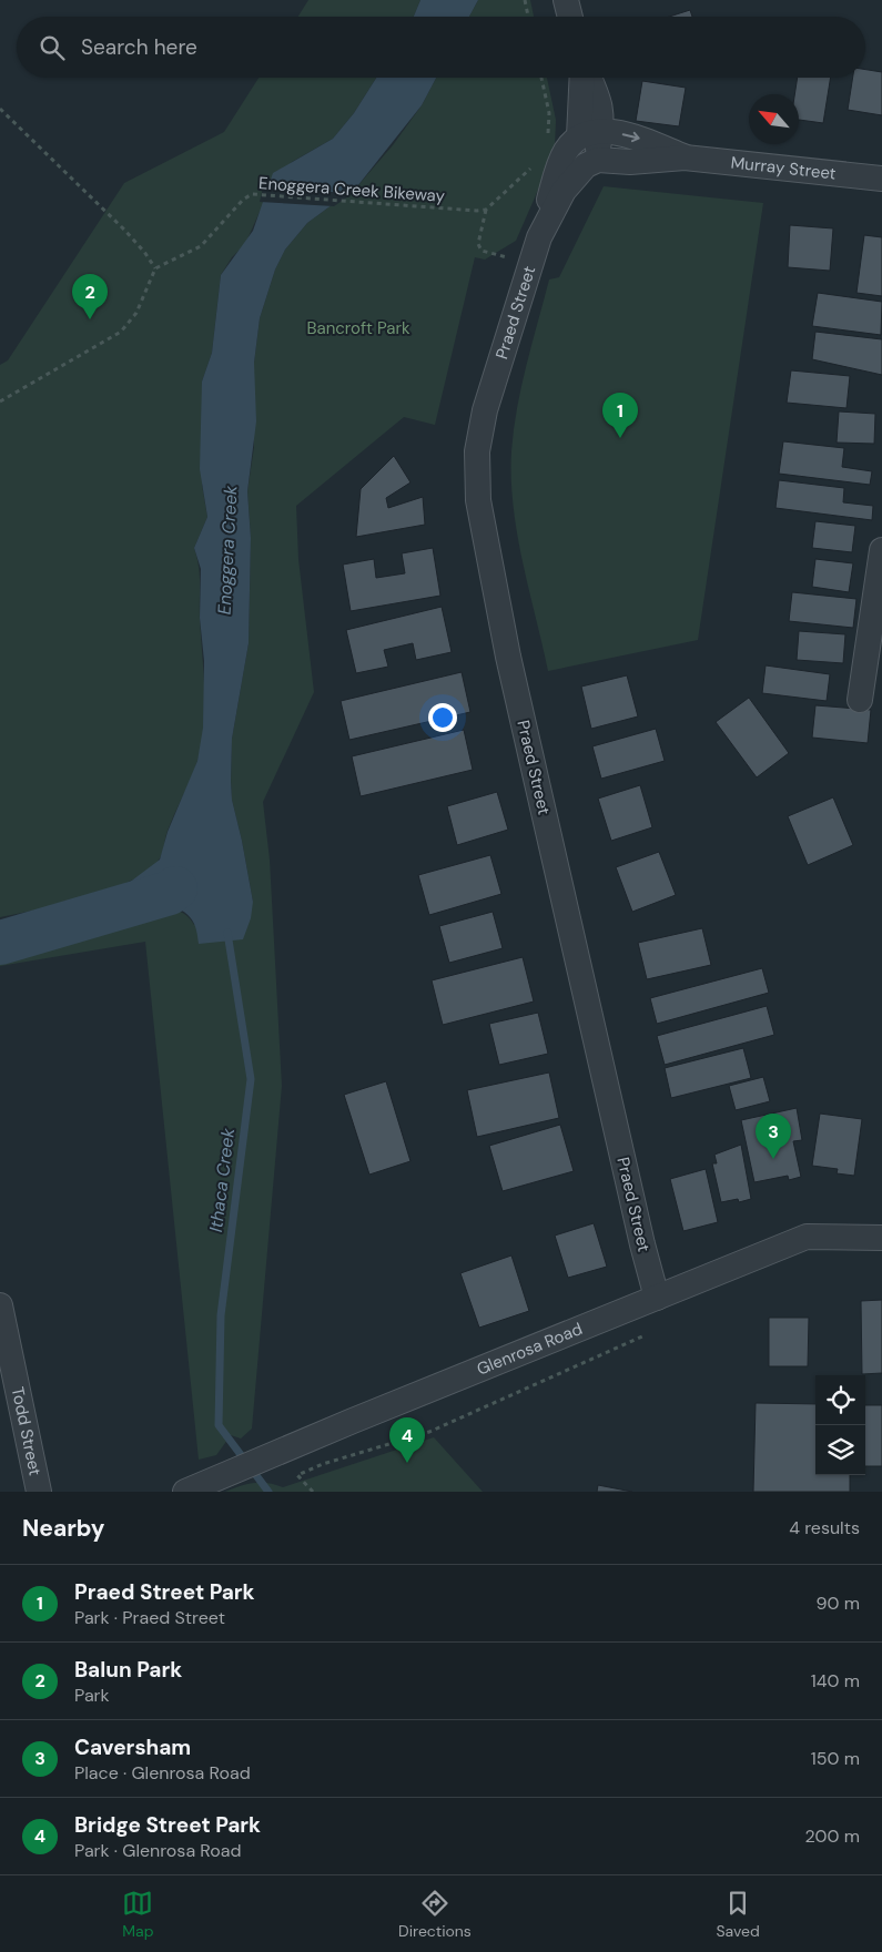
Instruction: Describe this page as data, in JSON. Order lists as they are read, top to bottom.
{
  "streets": {
    "street": [
      "Murray Street",
      "Praed Street",
      "Glenrosa Road",
      "Todd Street"
    ],
    "path": ["Enoggera Creek Bikeway"]
  },
  "crossings": [
    ["Murray Street", "Praed Street"],
    ["Praed Street", "Glenrosa Road"]
  ],
  "water": ["Enoggera Creek", "Ithaca Creek"],
  "parks": ["Bancroft Park"],
  "north": "top left",
  "page": {
    "search": "Search here",
    "pins": [
      "2",
      "1",
      "3",
      "4"
    ],
    "heading": ["Nearby", "4 results"],
    "list": [
      {
        "mark": "1",
        "name": "Praed Street Park",
        "note": "Park · Praed Street",
        "value": "90 m"
      },
      {
        "mark": "2",
        "name": "Balun Park",
        "note": "Park",
        "value": "140 m"
      },
      {
        "mark": "3",
        "name": "Caversham",
        "note": "Place · Glenrosa Road",
        "value": "150 m"
      },
      {
        "mark": "4",
        "name": "Bridge Street Park",
        "note": "Park · Glenrosa Road",
        "value": "200 m"
      }
    ],
    "nav": ["Map", "Directions", "Saved"]
  }
}
